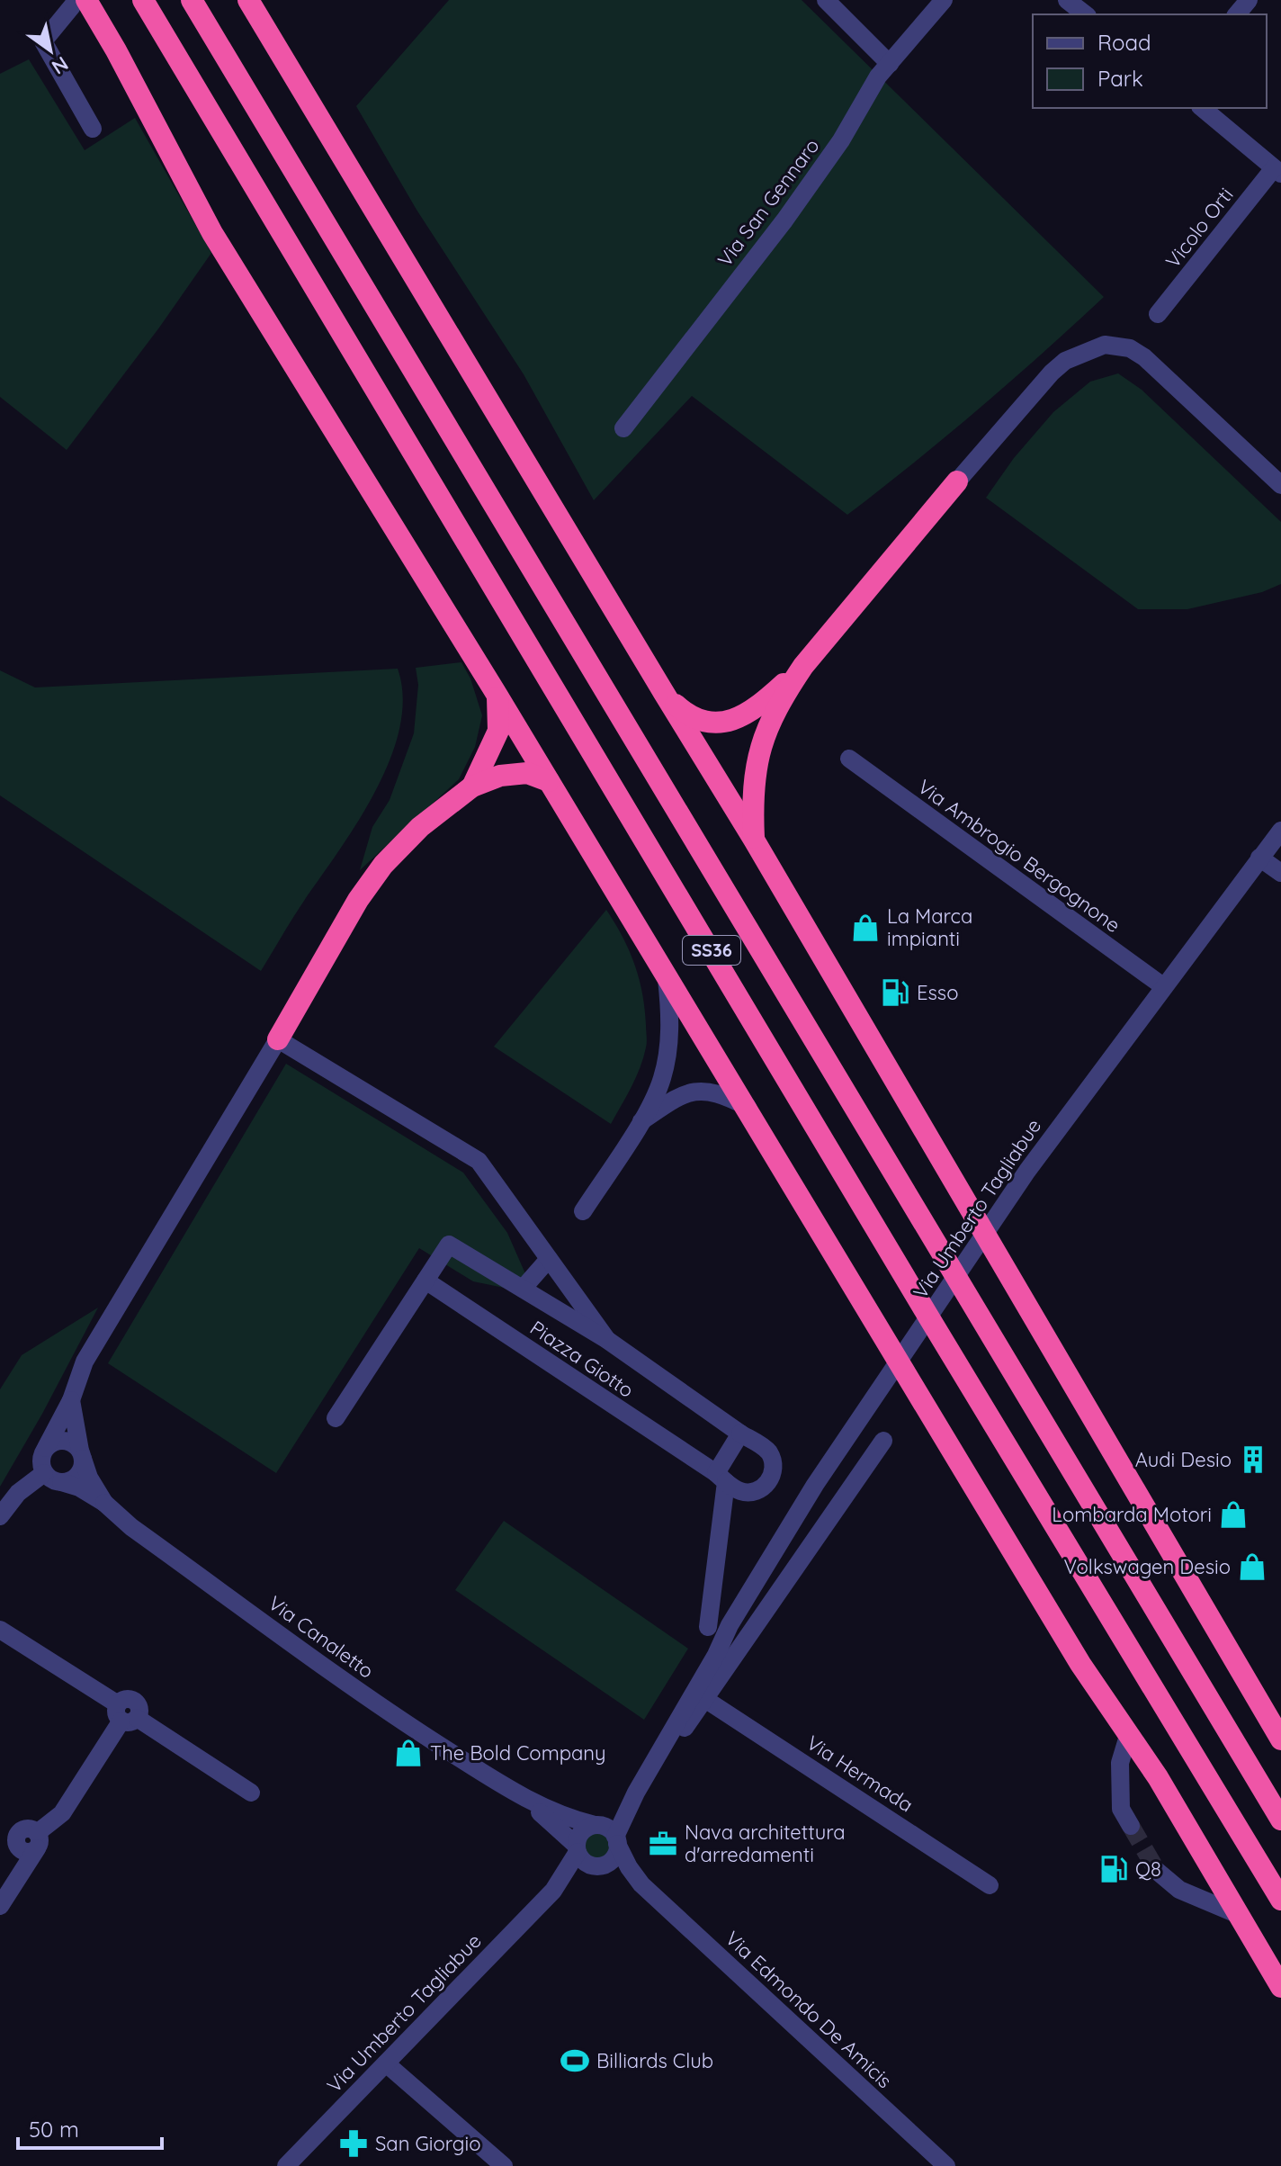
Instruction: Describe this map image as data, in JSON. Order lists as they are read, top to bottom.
{
  "streets": {
    "highway": ["SS36"],
    "street": [
      "Via San Gennaro",
      "Vicolo Orti",
      "Via Ambrogio Bergognone",
      "Via Umberto Tagliabue",
      "Piazza Giotto",
      "Via Canaletto",
      "Via Hermada",
      "Via Edmondo De Amicis"
    ]
  },
  "crossings": [
    ["Via Ambrogio Bergognone", "Via Umberto Tagliabue"],
    ["Via Umberto Tagliabue", "Via Canaletto"],
    ["Via Umberto Tagliabue", "Via Hermada"],
    ["Via Umberto Tagliabue", "Via Edmondo De Amicis"],
    ["Via Canaletto", "Via Edmondo De Amicis"]
  ],
  "places": {
    "shop": [
      "La Marca impianti",
      "Lombarda Motori",
      "Volkswagen Desio",
      "The Bold Company"
    ],
    "fuel station": ["Esso", "Q8"],
    "building": ["Audi Desio"],
    "office": ["Nava architettura d'arredamenti"],
    "sports": ["Billiards Club"],
    "pharmacy": ["San Giorgio"]
  },
  "legend": ["Road", "Park"],
  "scale_bar": "50 m",
  "north": "bottom right"
}
